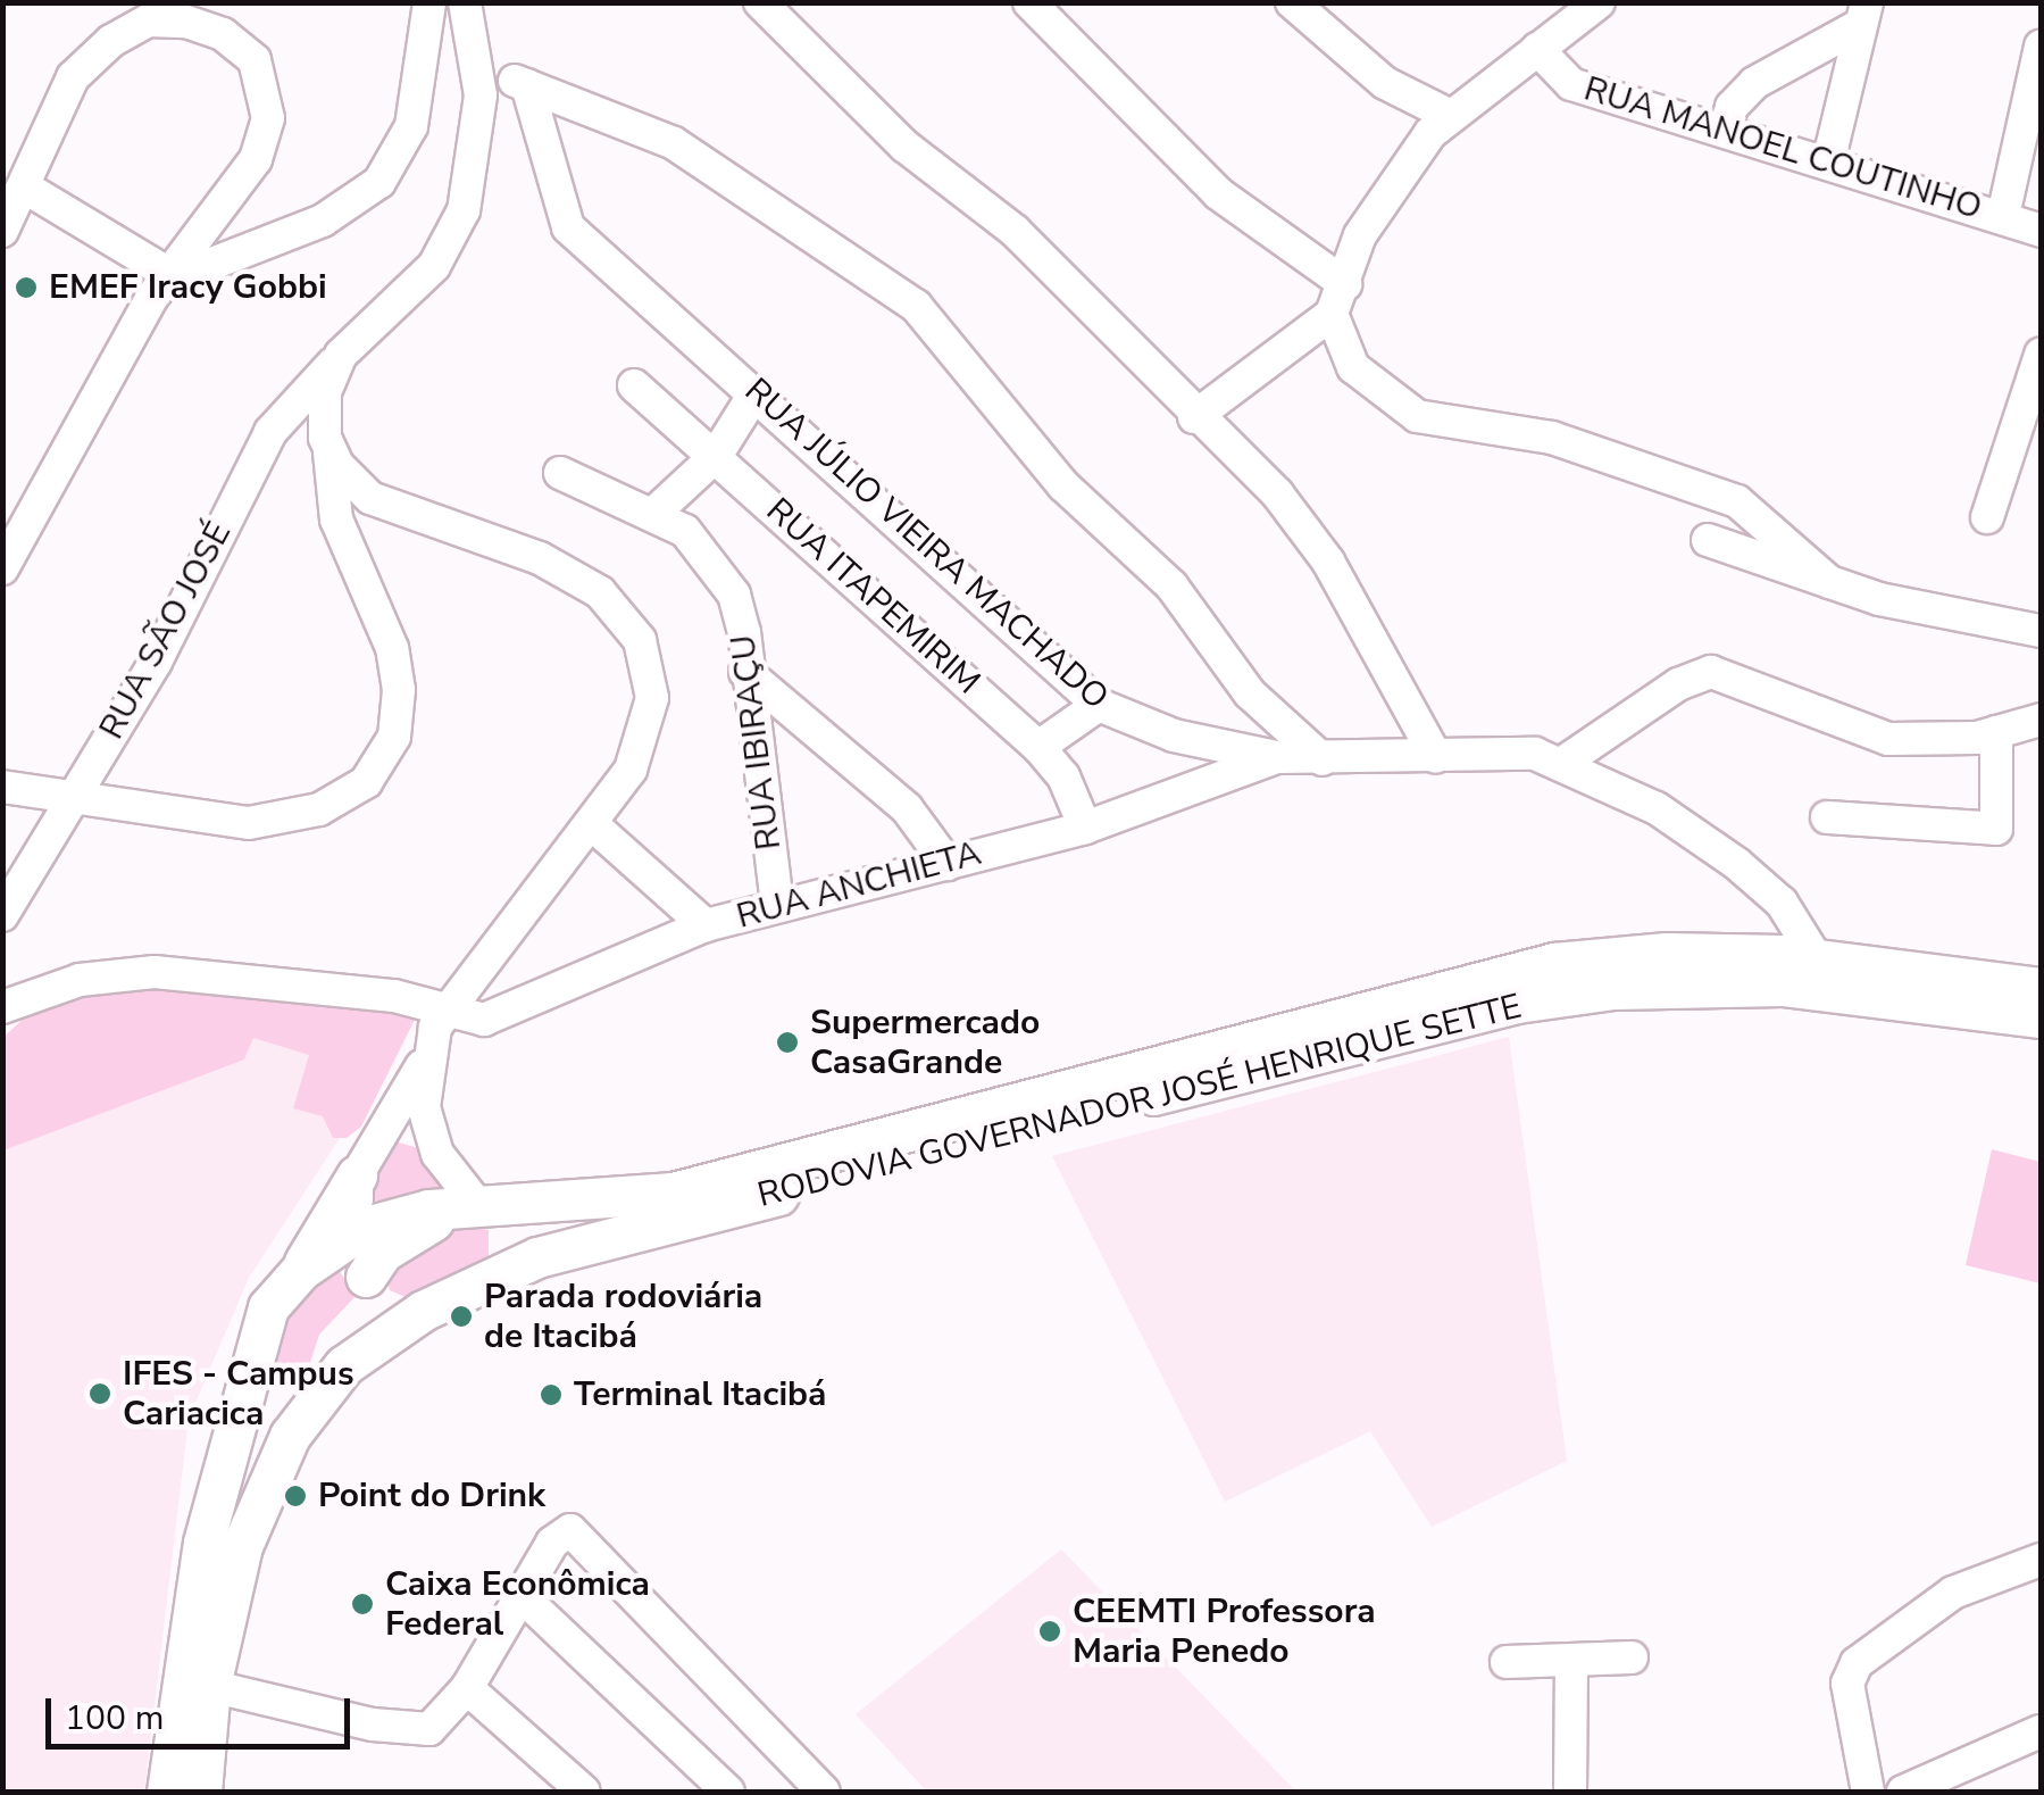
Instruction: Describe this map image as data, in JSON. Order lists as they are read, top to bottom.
{
  "streets": {
    "main road": ["RODOVIA GOVERNADOR JOSÉ HENRIQUE SETTE"],
    "street": [
      "RUA MANOEL COUTINHO",
      "RUA JÚLIO VIEIRA MACHADO",
      "RUA ITAPEMIRIM",
      "RUA SÃO JOSÉ",
      "RUA IBIRAÇU",
      "RUA ANCHIETA"
    ]
  },
  "crossings": [
    ["RUA JÚLIO VIEIRA MACHADO", "RUA ANCHIETA"],
    ["RUA JÚLIO VIEIRA MACHADO", "RODOVIA GOVERNADOR JOSÉ HENRIQUE SETTE"],
    ["RUA ITAPEMIRIM", "RUA ANCHIETA"],
    ["RUA IBIRAÇU", "RUA ANCHIETA"]
  ],
  "places": [
    "EMEF Iracy Gobbi",
    "Supermercado CasaGrande",
    "Parada rodoviária de Itacibá",
    "IFES - Campus Cariacica",
    "Terminal Itacibá",
    "Point do Drink",
    "Caixa Econômica Federal",
    "CEEMTI Professora Maria Penedo"
  ],
  "scale_bar": "100 m"
}
